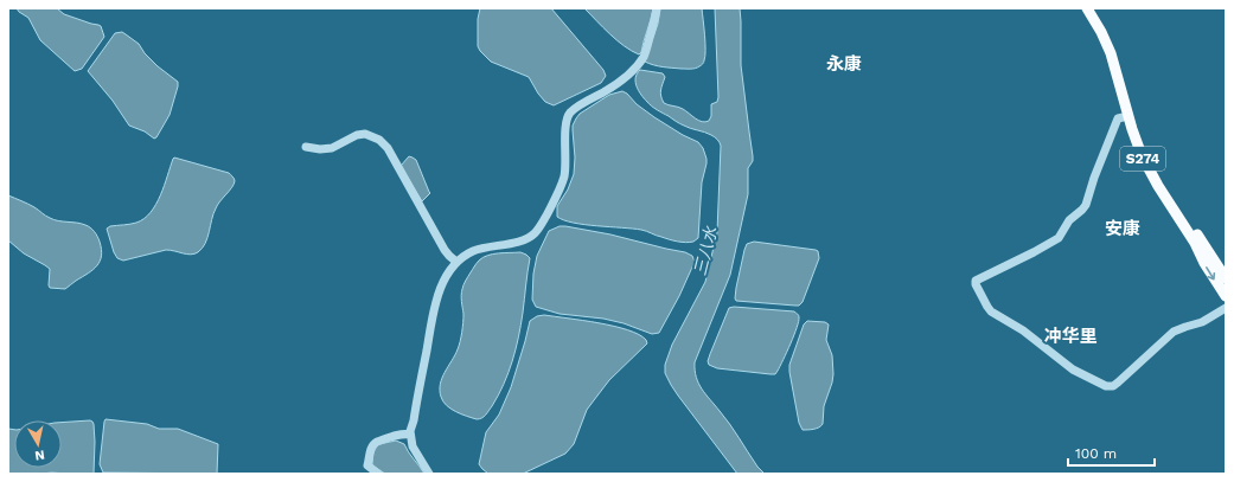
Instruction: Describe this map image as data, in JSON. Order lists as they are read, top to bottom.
{
  "streets": {
    "main road": ["S274"]
  },
  "districts": ["永康", "安康", "冲华里"],
  "water": ["三八水"],
  "scale_bar": "100 m",
  "north": "bottom"
}
